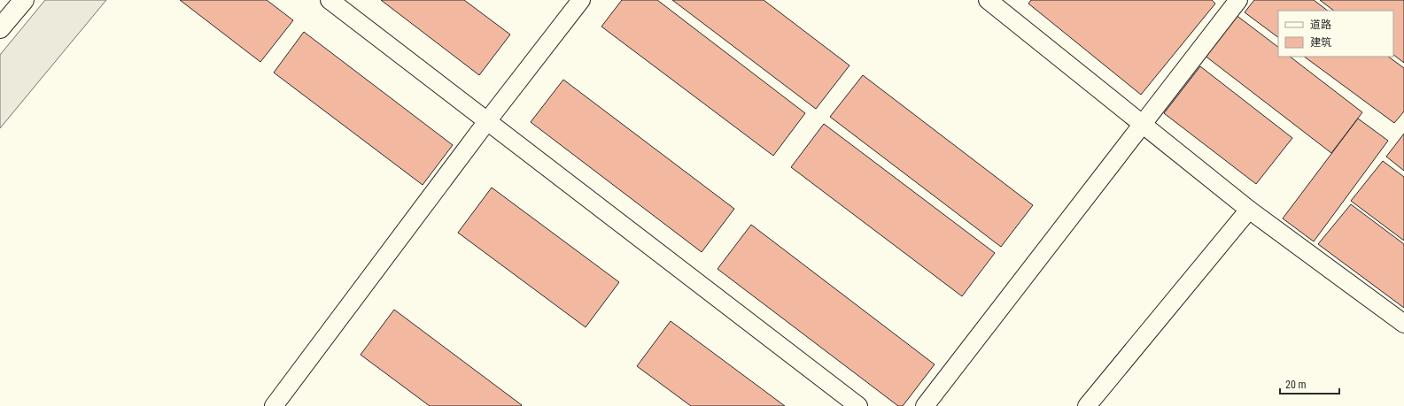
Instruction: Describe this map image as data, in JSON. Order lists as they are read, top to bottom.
{
  "legend": ["道路", "建筑"],
  "scale_bar": "20 m"
}
